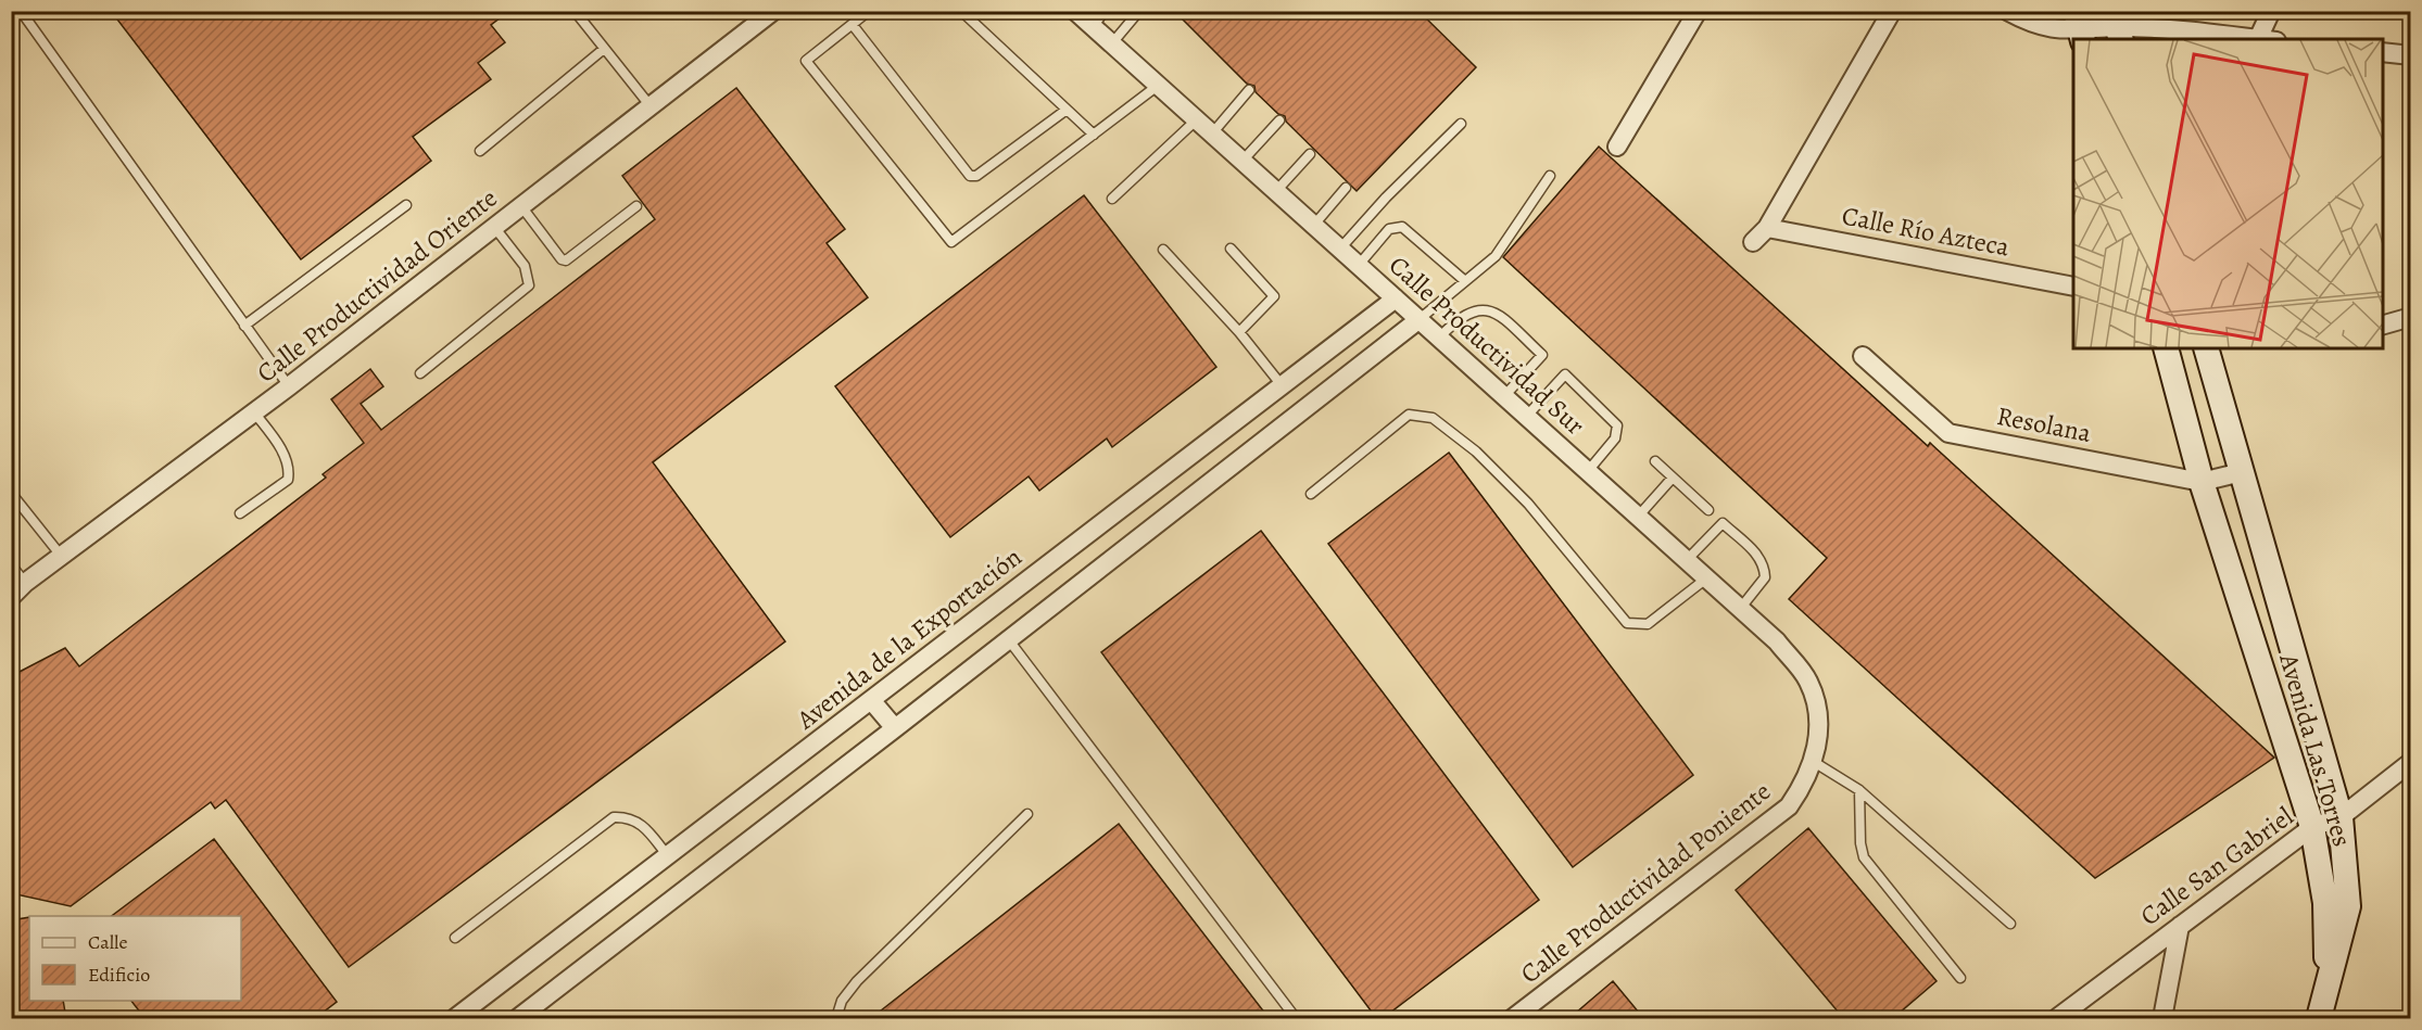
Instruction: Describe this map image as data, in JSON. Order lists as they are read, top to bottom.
{
  "streets": {
    "street": [
      "Calle Río Azteca",
      "Calle Productividad Oriente",
      "Calle Productividad Sur",
      "Resolana",
      "Avenida de la Exportación",
      "Avenida Las Torres",
      "Calle San Gabriel",
      "Calle Productividad Poniente"
    ]
  },
  "crossings": [
    ["Calle Productividad Sur", "Avenida de la Exportación"],
    ["Calle Productividad Sur", "Calle Productividad Poniente"],
    ["Resolana", "Avenida Las Torres"],
    ["Avenida Las Torres", "Calle San Gabriel"]
  ],
  "legend": ["Calle", "Edificio"]
}
